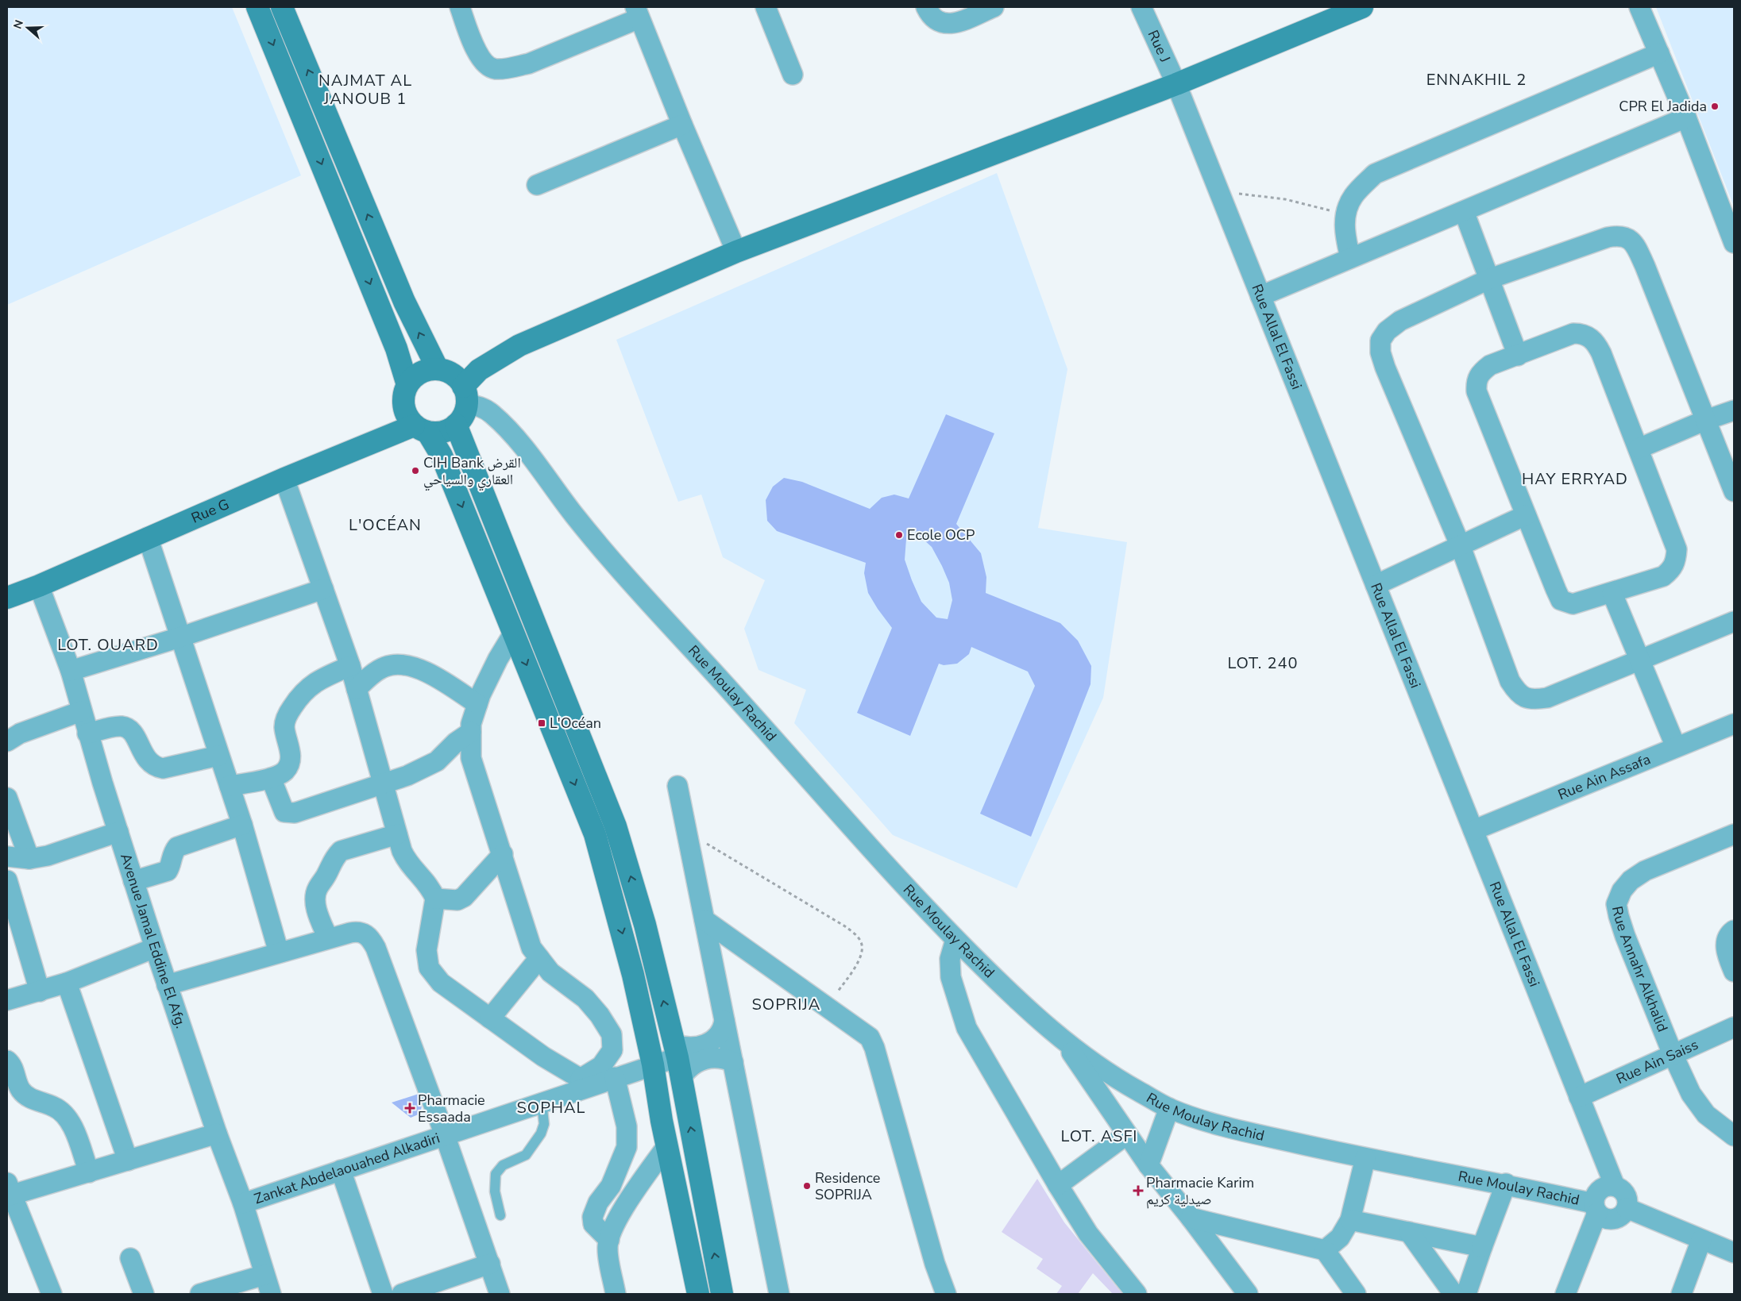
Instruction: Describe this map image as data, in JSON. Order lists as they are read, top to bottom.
{
  "streets": {
    "main road": ["Rue G"],
    "street": [
      "Rue J",
      "Rue Allal El Fassi",
      "Rue Moulay Rachid",
      "Rue Ain Assafa",
      "Avenue Jamal Eddine El Afg.",
      "Rue Annahr Alkhalid",
      "Rue Ain Saiss",
      "Zankat Abdelaouahed Alkadiri"
    ]
  },
  "crossings": [
    ["Rue J", "Rue Allal El Fassi"],
    ["Rue Allal El Fassi", "Rue Moulay Rachid"],
    ["Rue Allal El Fassi", "Rue Ain Assafa"],
    ["Rue Allal El Fassi", "Rue Ain Saiss"],
    ["Rue G", "Rue Moulay Rachid"],
    ["Rue G", "Avenue Jamal Eddine El Afg."],
    ["Avenue Jamal Eddine El Afg.", "Zankat Abdelaouahed Alkadiri"],
    ["Rue Annahr Alkhalid", "Rue Ain Saiss"]
  ],
  "districts": [
    "ENNAKHIL 2",
    "NAJMAT AL JANOUB 1",
    "HAY ERRYAD",
    "L'OCÉAN",
    "LOT. OUARD",
    "LOT. 240",
    "SOPRIJA",
    "SOPHAL",
    "LOT. ASFI"
  ],
  "places": {
    "other": [
      "CPR El Jadida",
      "CIH Bank القرض العقاري والسياحي",
      "Ecole OCP",
      "Residence SOPRIJA"
    ],
    "transit": ["L'Océan"],
    "health": ["Pharmacie Essaada", "Pharmacie Karim صيدلية كريم"]
  },
  "north": "left"
}
